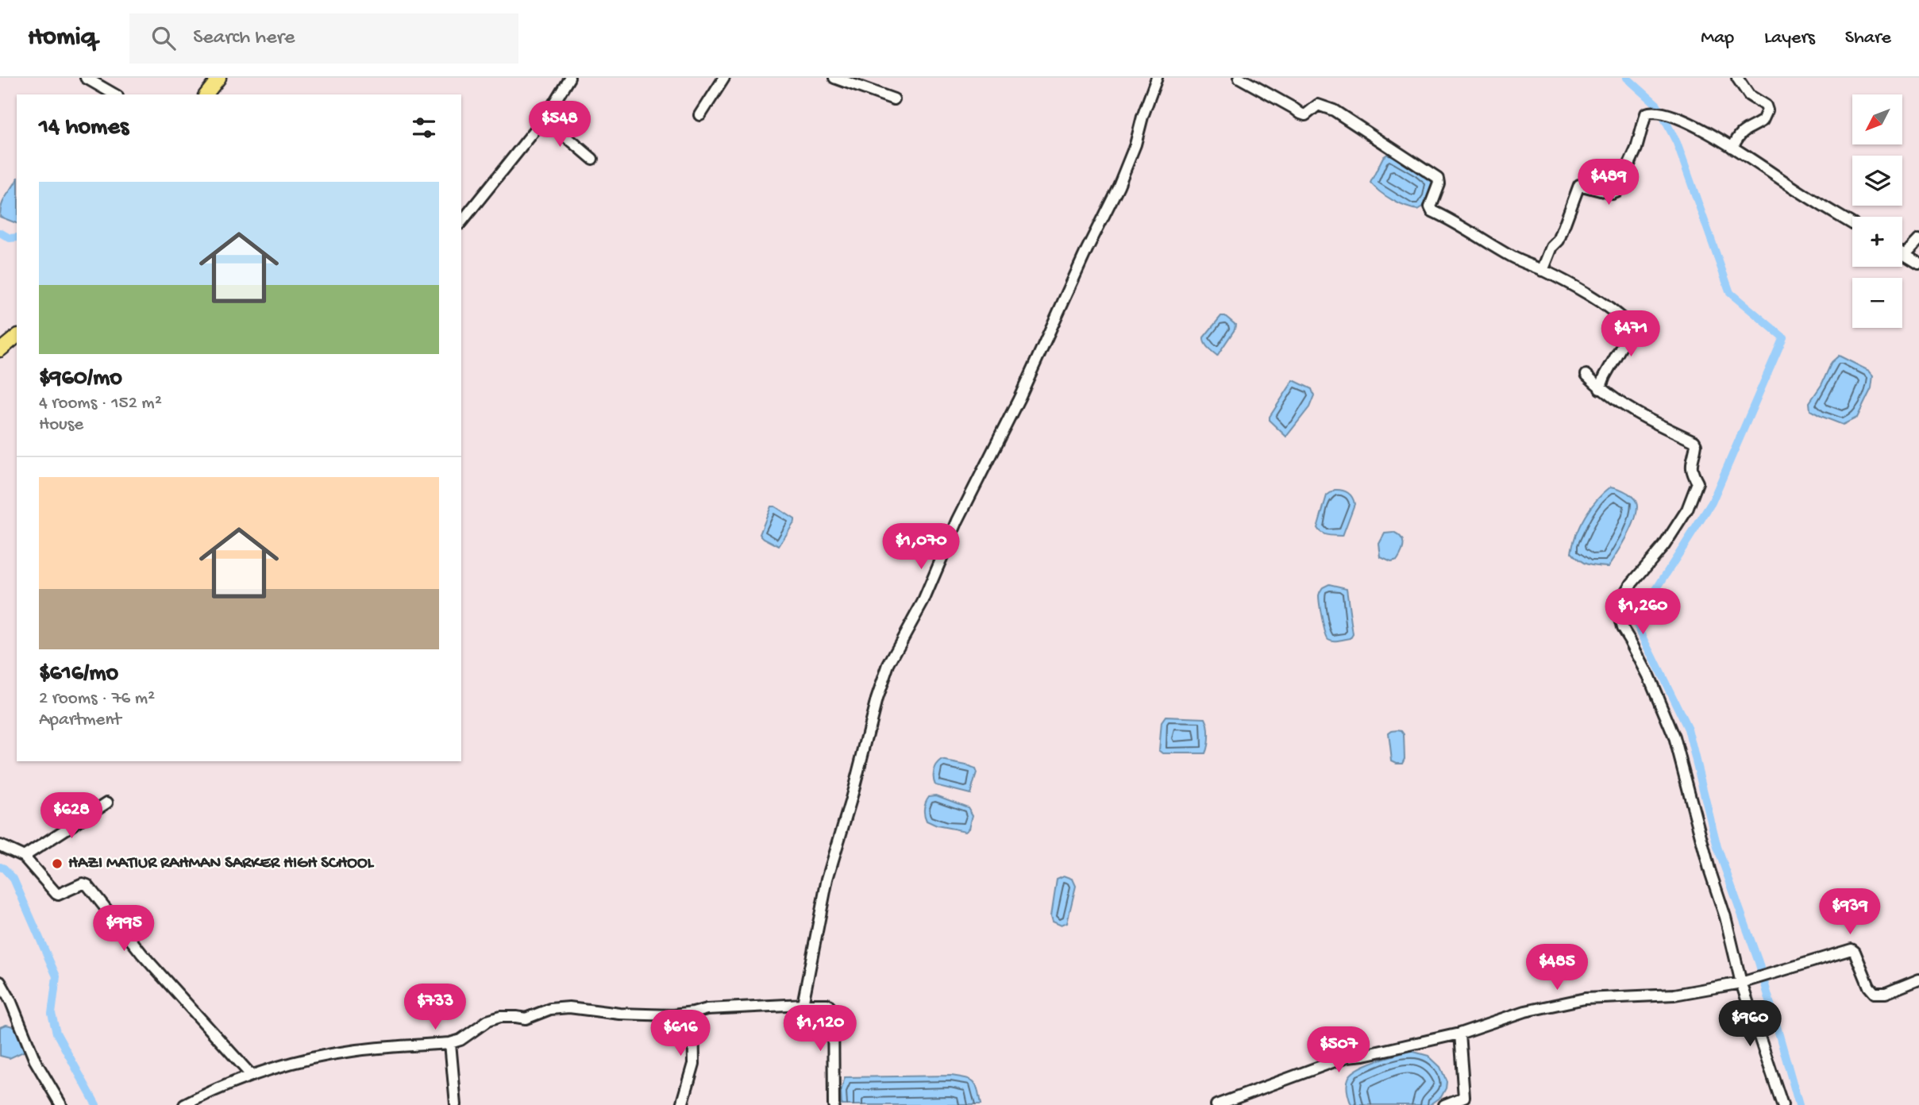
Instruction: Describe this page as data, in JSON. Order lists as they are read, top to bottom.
{
  "places": ["HAZI MATIUR RAHMAN SARKER HIGH SCHOOL"],
  "north": "bottom left",
  "page": {
    "header": "Homiq",
    "search": "Search here",
    "nav": ["Map", "Layers", "Share"],
    "map_buttons": ["+", "−"],
    "heading": "14 homes",
    "price": [
      "$548",
      "$489",
      "$471",
      "$1,070",
      "$1,260",
      "$628",
      "$939",
      "$995",
      "$485",
      "$733",
      "$960",
      "$1,120",
      "$616",
      "$507"
    ],
    "list": [
      {
        "name": "$960/mo",
        "note": "4 rooms · 152 m² · House"
      },
      {
        "name": "$616/mo",
        "note": "2 rooms · 76 m² · Apartment"
      }
    ]
  }
}
